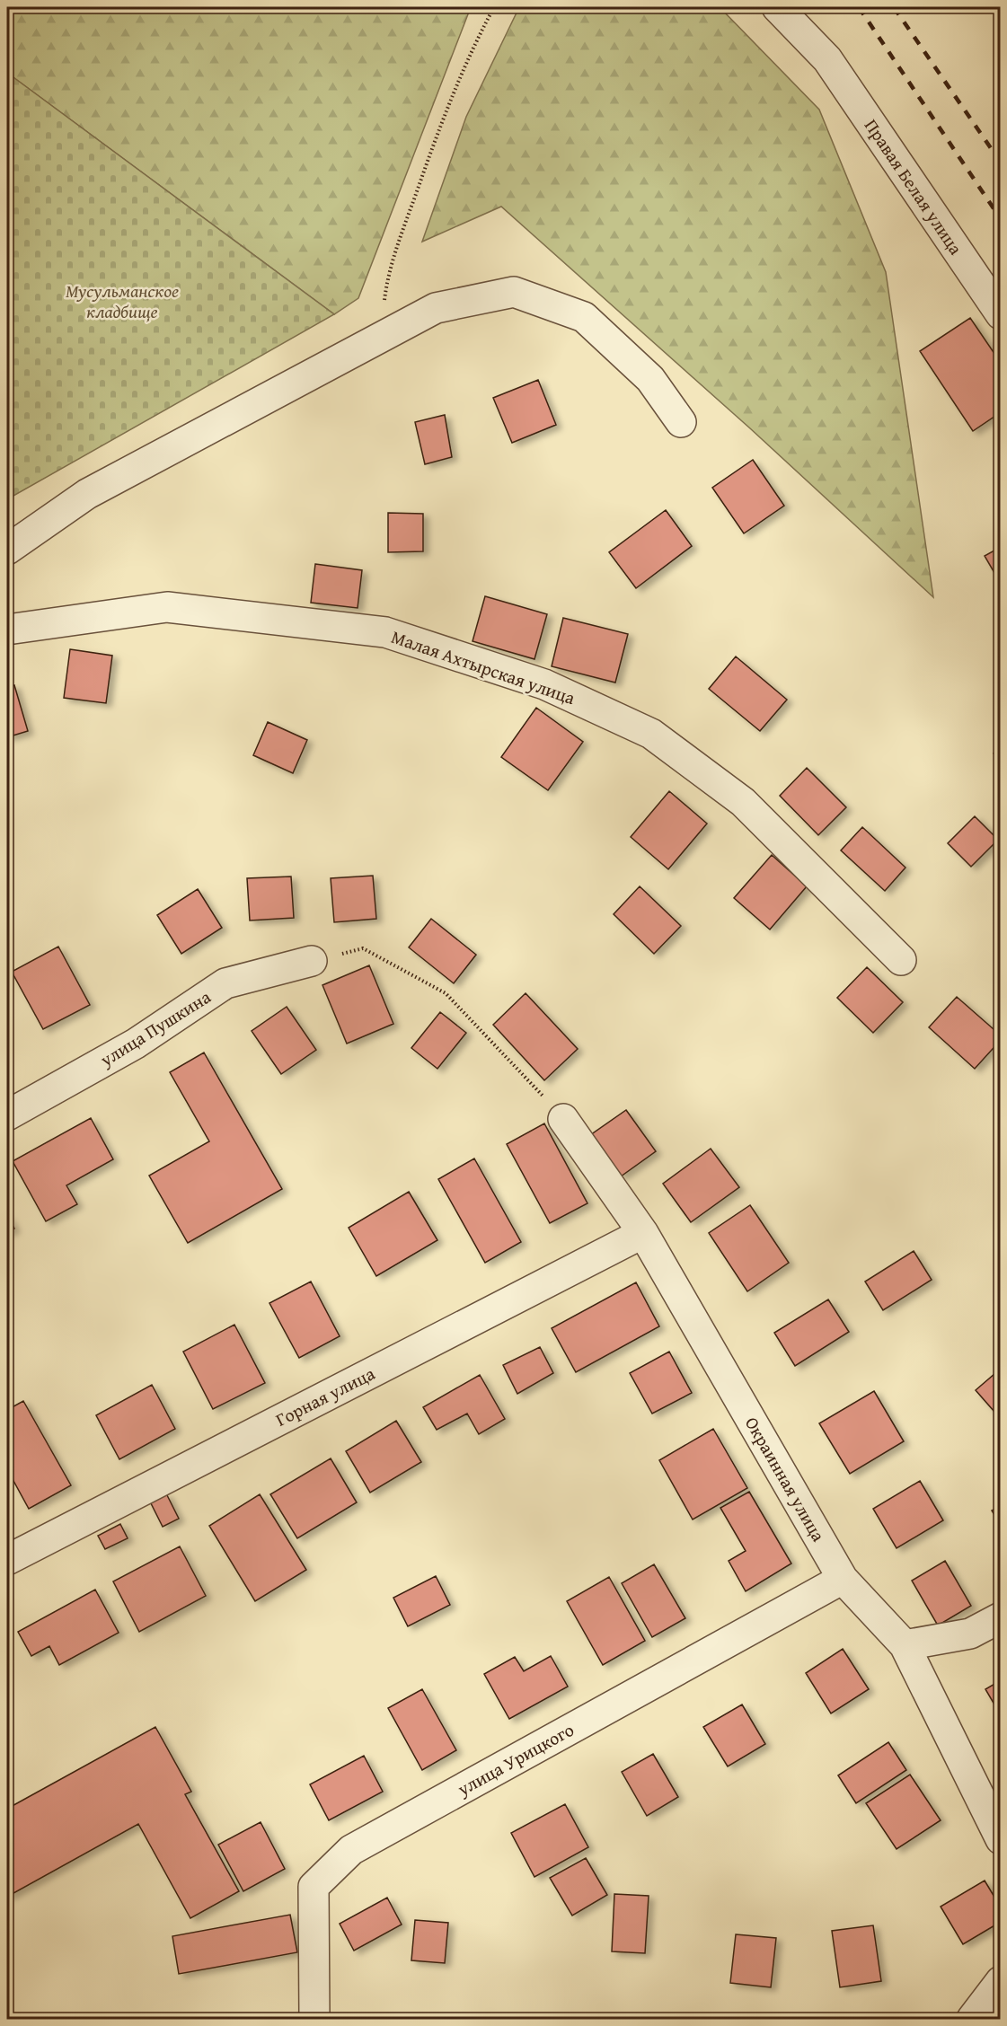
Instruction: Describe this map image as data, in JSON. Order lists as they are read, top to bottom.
{
  "streets": {
    "street": [
      "Правая Белая улица",
      "Малая Ахтырская улица",
      "улица Пушкина",
      "Горная улица",
      "Окраинная улица",
      "улица Урицкого"
    ]
  },
  "crossings": [
    ["Горная улица", "Окраинная улица"],
    ["Окраинная улица", "улица Урицкого"]
  ],
  "parks": ["Мусульманское кладбище"]
}
